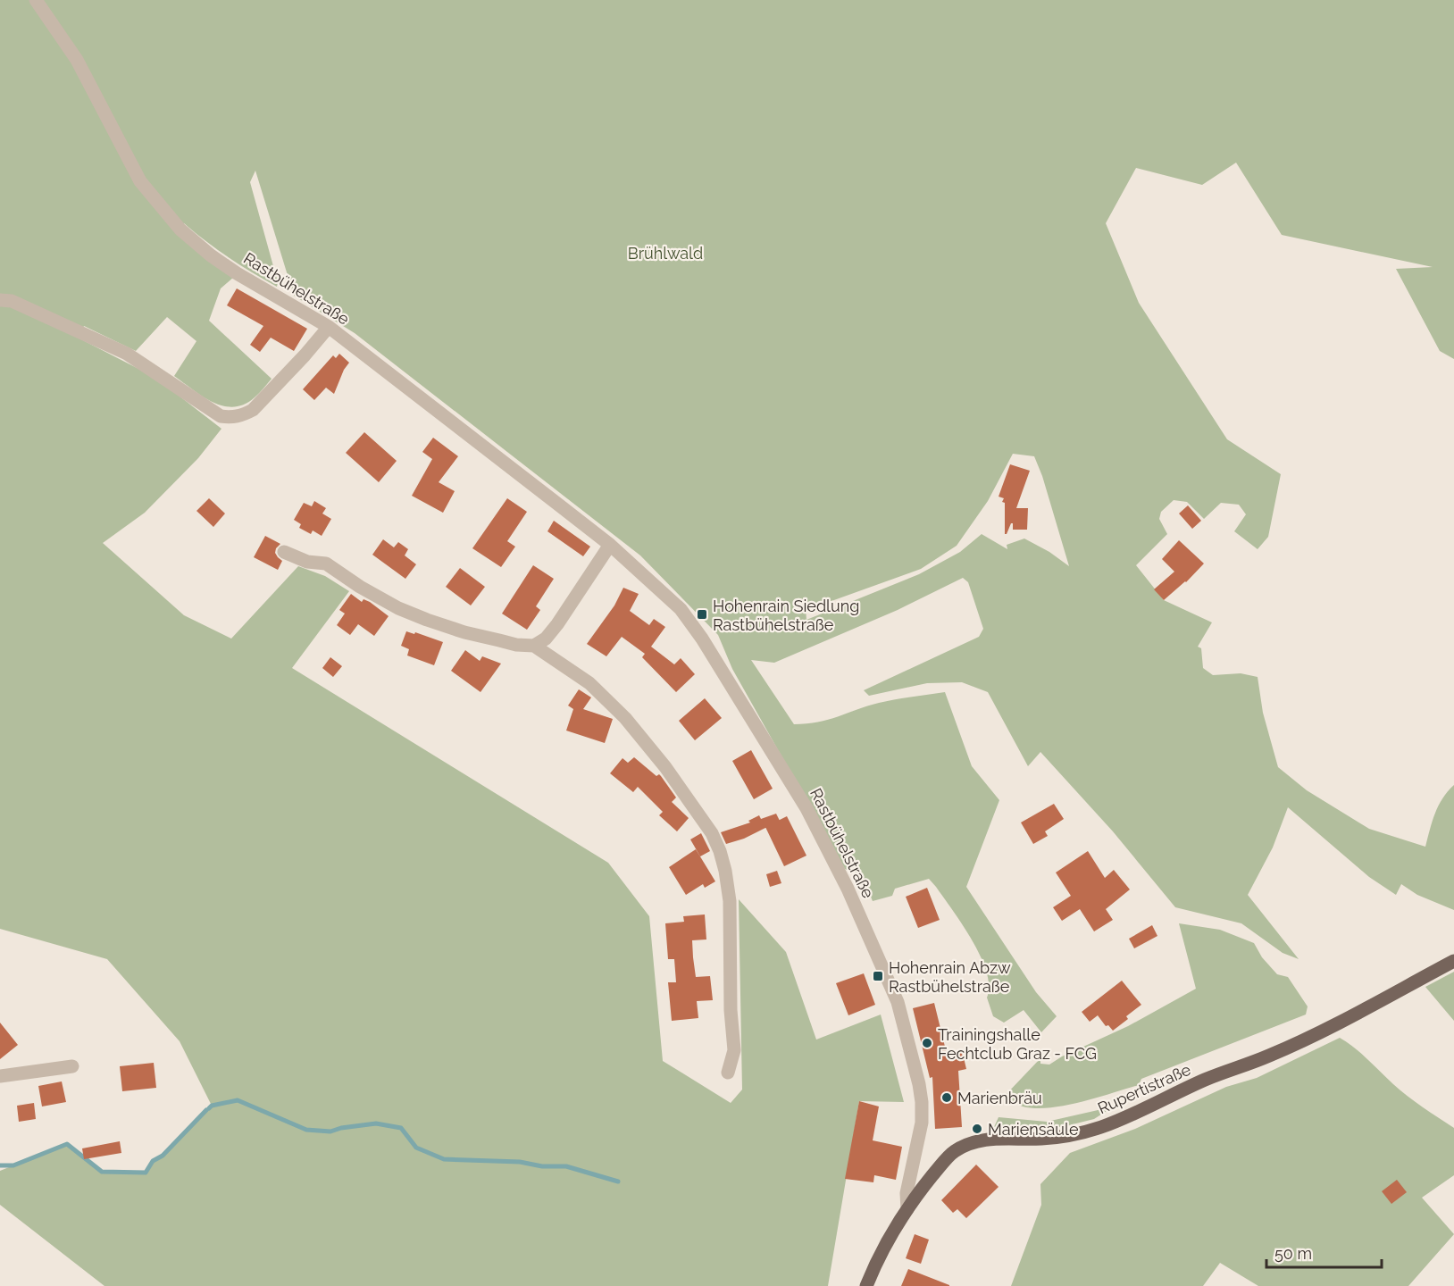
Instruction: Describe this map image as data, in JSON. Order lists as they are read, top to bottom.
{
  "streets": {
    "main road": ["Rupertistraße"],
    "street": ["Rastbühelstraße"]
  },
  "crossings": [
    ["Rastbühelstraße", "Rupertistraße"]
  ],
  "parks": ["Brühlwald"],
  "places": {
    "transit": ["Hohenrain Siedlung Rastbühelstraße", "Hohenrain Abzw Rastbühelstraße"],
    "other": ["Trainingshalle Fechtclub Graz - FCG", "Marienbräu", "Mariensäule"]
  },
  "scale_bar": "50 m"
}
